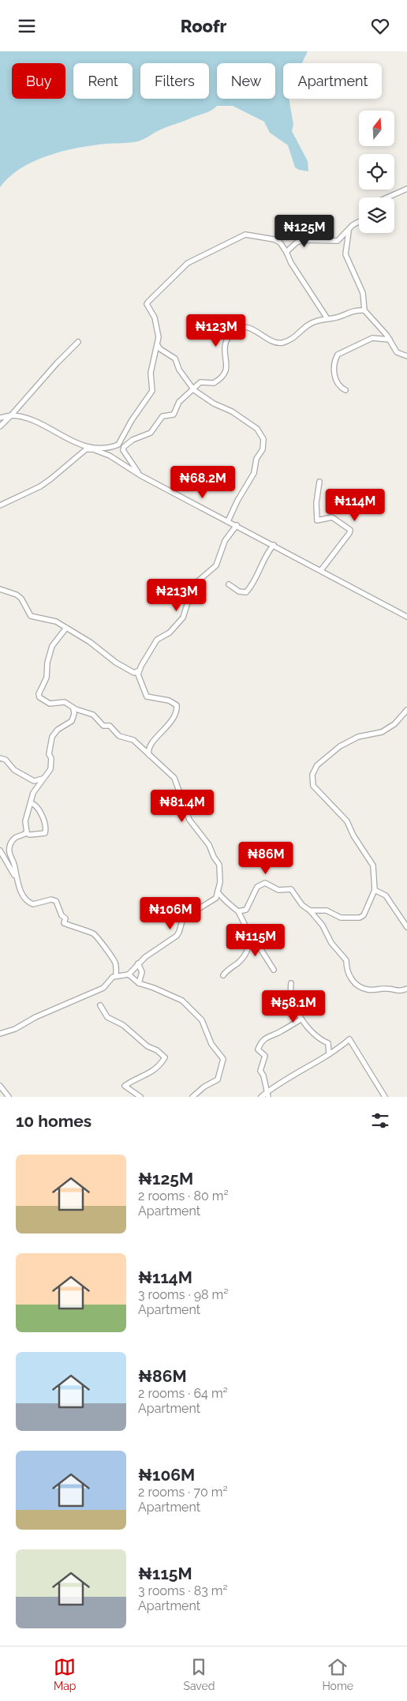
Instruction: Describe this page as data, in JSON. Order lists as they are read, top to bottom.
{
  "north": "top",
  "page": {
    "header": "Roofr",
    "chip": [
      "Buy",
      "Rent",
      "Filters",
      "New",
      "Apartment"
    ],
    "price": [
      "₦125M",
      "₦123M",
      "₦68.2M",
      "₦114M",
      "₦213M",
      "₦81.4M",
      "₦86M",
      "₦106M",
      "₦115M",
      "₦58.1M"
    ],
    "heading": "10 homes",
    "list": [
      {
        "name": "₦125M",
        "note": "2 rooms · 80 m² · Apartment"
      },
      {
        "name": "₦114M",
        "note": "3 rooms · 98 m² · Apartment"
      },
      {
        "name": "₦86M",
        "note": "2 rooms · 64 m² · Apartment"
      },
      {
        "name": "₦106M",
        "note": "2 rooms · 70 m² · Apartment"
      },
      {
        "name": "₦115M",
        "note": "3 rooms · 83 m² · Apartment"
      }
    ],
    "tabs": ["Map", "Saved", "Home"]
  }
}
